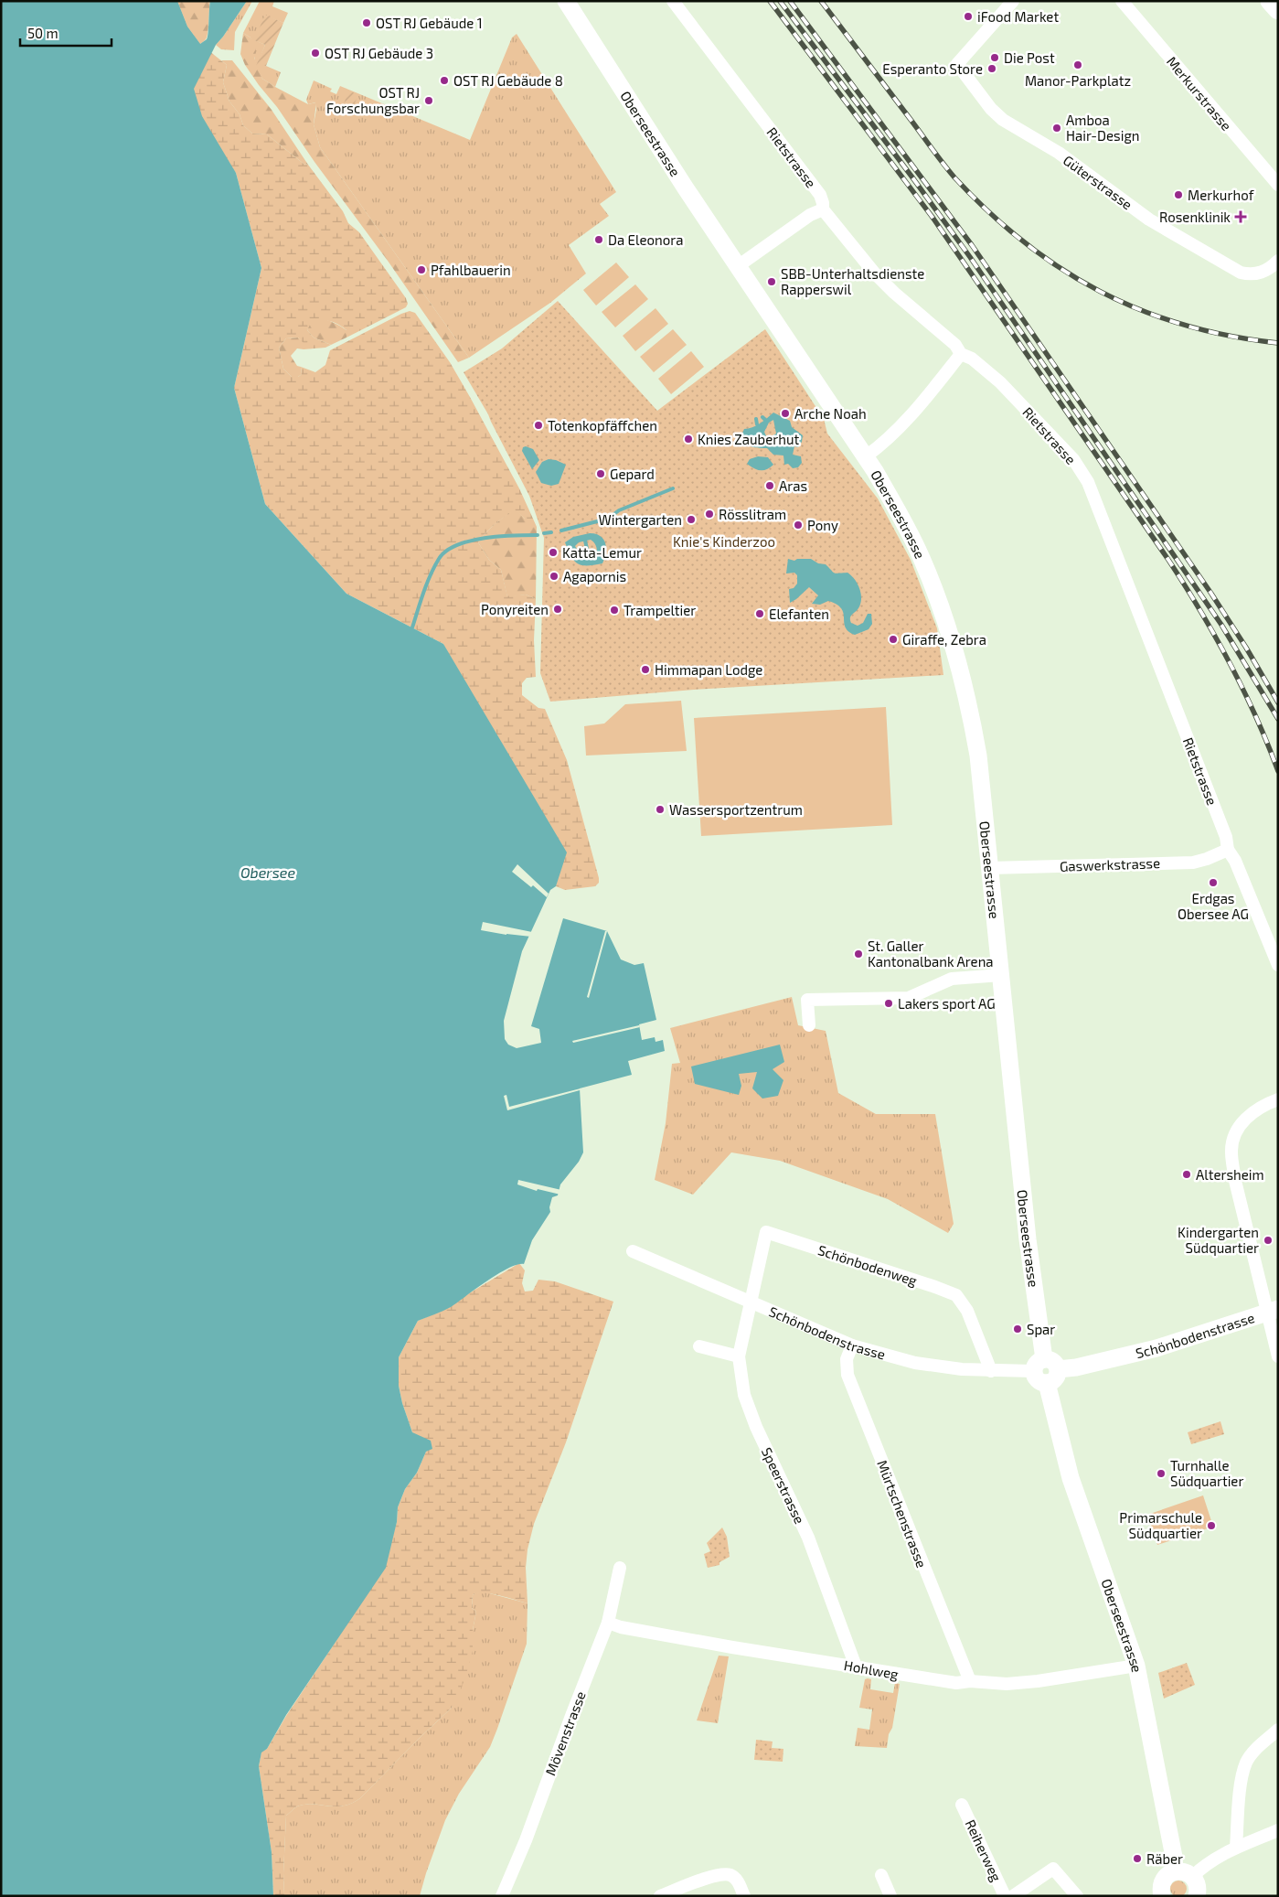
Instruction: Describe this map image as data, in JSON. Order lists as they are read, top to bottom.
{
  "streets": {
    "street": [
      "Merkurstrasse",
      "Oberseestrasse",
      "Rietstrasse",
      "Güterstrasse",
      "Gaswerkstrasse",
      "Schönbodenweg",
      "Schönbodenstrasse",
      "Speerstrasse",
      "Mürtschenstrasse",
      "Hohlweg",
      "Mövenstrasse",
      "Reiherweg"
    ]
  },
  "crossings": [
    ["Oberseestrasse", "Rietstrasse"],
    ["Oberseestrasse", "Gaswerkstrasse"],
    ["Oberseestrasse", "Schönbodenstrasse"],
    ["Oberseestrasse", "Hohlweg"],
    ["Rietstrasse", "Gaswerkstrasse"],
    ["Schönbodenweg", "Schönbodenstrasse"],
    ["Schönbodenweg", "Speerstrasse"],
    ["Schönbodenstrasse", "Speerstrasse"],
    ["Schönbodenstrasse", "Mürtschenstrasse"],
    ["Speerstrasse", "Hohlweg"],
    ["Mürtschenstrasse", "Hohlweg"],
    ["Hohlweg", "Mövenstrasse"]
  ],
  "water": ["Obersee"],
  "parks": ["Knie's Kinderzoo"],
  "places": {
    "other": [
      "iFood Market",
      "OST RJ Gebäude 1",
      "OST RJ Gebäude 3",
      "Die Post",
      "Manor-Parkplatz",
      "Esperanto Store",
      "OST RJ Gebäude 8",
      "OST RJ Forschungsbar",
      "Amboa Hair-Design",
      "Merkurhof",
      "Da Eleonora",
      "Pfahlbauerin",
      "SBB-Unterhaltsdienste Rapperswil",
      "Arche Noah",
      "Totenkopfäffchen",
      "Knies Zauberhut",
      "Gepard",
      "Aras",
      "Rösslitram",
      "Wintergarten",
      "Pony",
      "Katta-Lemur",
      "Agapornis",
      "Ponyreiten",
      "Trampeltier",
      "Elefanten",
      "Giraffe, Zebra",
      "Himmapan Lodge",
      "Wassersportzentrum",
      "Erdgas Obersee AG",
      "St. Galler Kantonalbank Arena",
      "Lakers sport AG",
      "Altersheim",
      "Kindergarten Südquartier",
      "Spar",
      "Turnhalle Südquartier",
      "Primarschule Südquartier",
      "Räber"
    ],
    "health": ["Rosenklinik"]
  },
  "scale_bar": "50 m"
}
